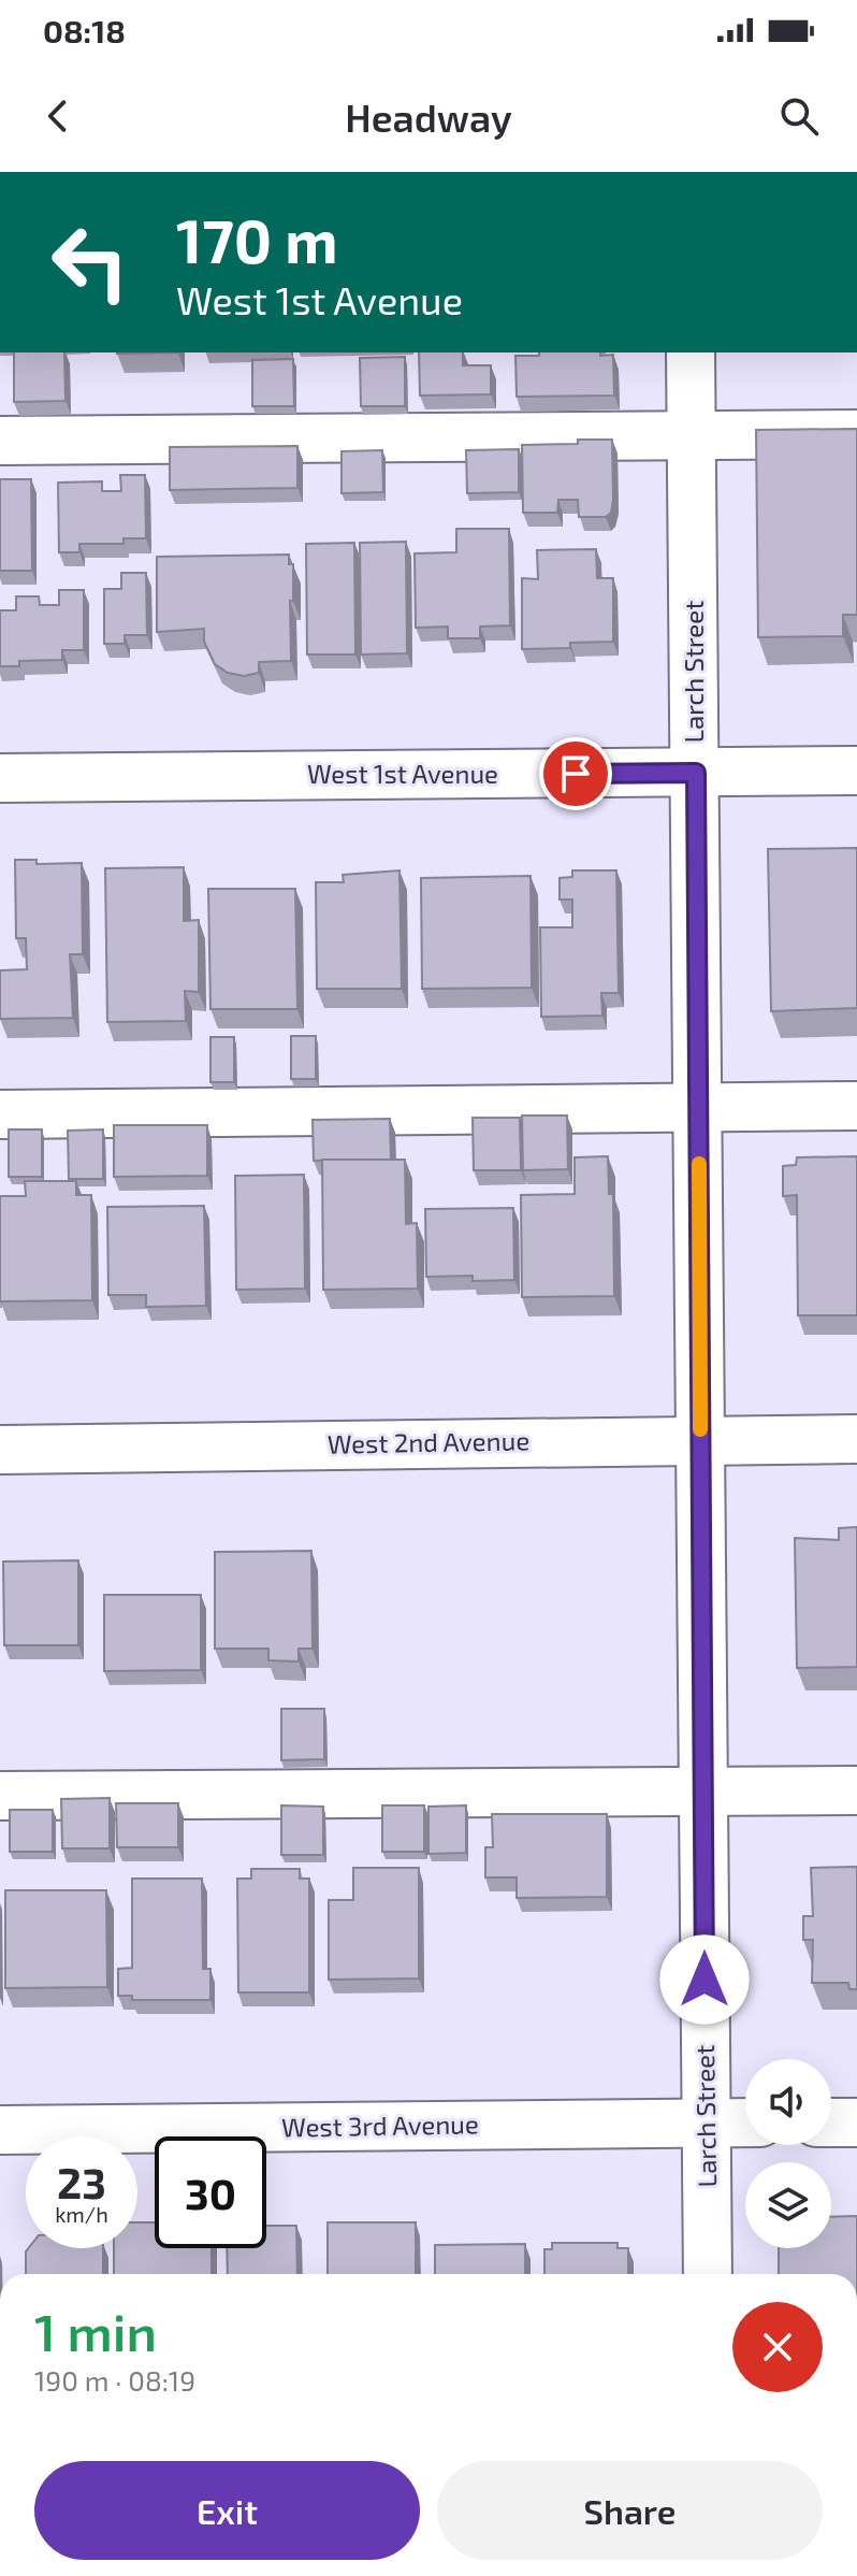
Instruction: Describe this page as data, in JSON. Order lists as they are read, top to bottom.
{
  "streets": {
    "street": [
      "Larch Street",
      "West 1st Avenue",
      "West 2nd Avenue",
      "West 3rd Avenue"
    ]
  },
  "crossings": [
    ["Larch Street", "West 1st Avenue"],
    ["Larch Street", "West 2nd Avenue"],
    ["Larch Street", "West 3rd Avenue"]
  ],
  "page": {
    "status": "08:18",
    "header": "Headway",
    "turn": ["170 m", "West 1st Avenue"],
    "speed": "23 km/h",
    "limit": "30",
    "heading": ["1 min", "190 m · 08:19"],
    "buttons": ["Exit", "Share"]
  }
}
